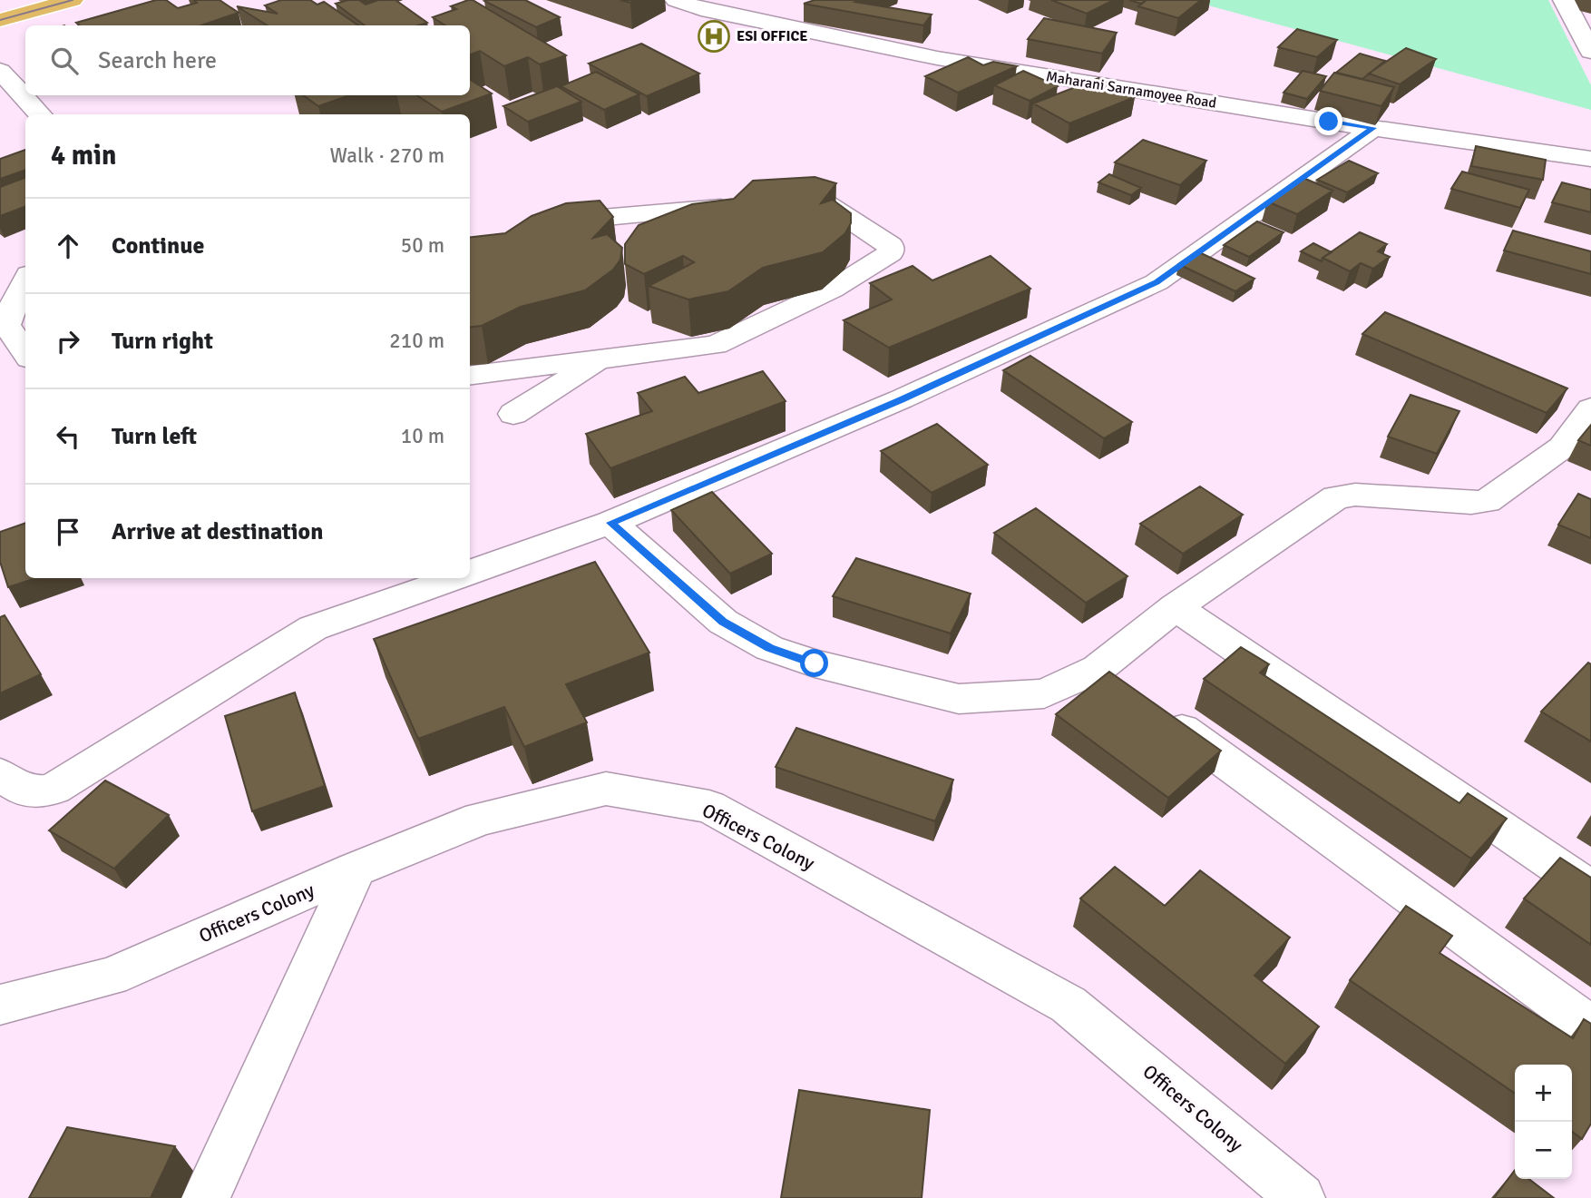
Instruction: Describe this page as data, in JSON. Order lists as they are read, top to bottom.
{
  "streets": {
    "street": ["Maharani Sarnamoyee Road", "Officers Colony"]
  },
  "places": {
    "hospital": ["ESI OFFICE"]
  },
  "page": {
    "search": "Search here",
    "heading": ["4 min", "Walk · 270 m"],
    "list": [
      ["Continue", "50 m"],
      ["Turn right", "210 m"],
      ["Turn left", "10 m"],
      "Arrive at destination"
    ],
    "map_buttons": ["+", "−"]
  }
}
